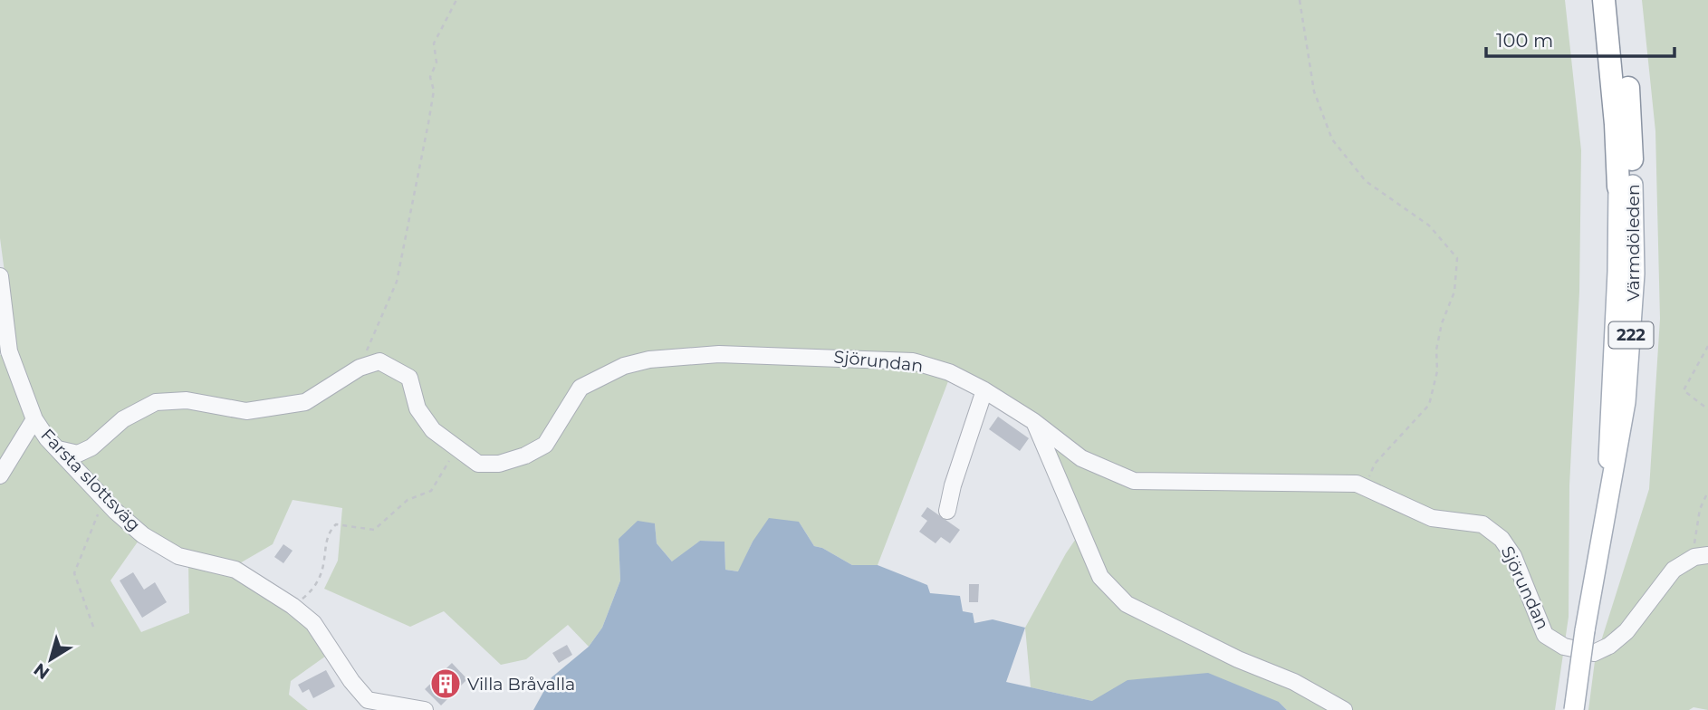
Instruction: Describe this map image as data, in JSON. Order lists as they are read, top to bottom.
{
  "streets": {
    "highway": ["Värmdöleden", "222"],
    "street": ["Sjörundan", "Farsta slottsväg"]
  },
  "places": {
    "building": ["Villa Bråvalla"]
  },
  "scale_bar": "100 m",
  "north": "bottom left"
}
